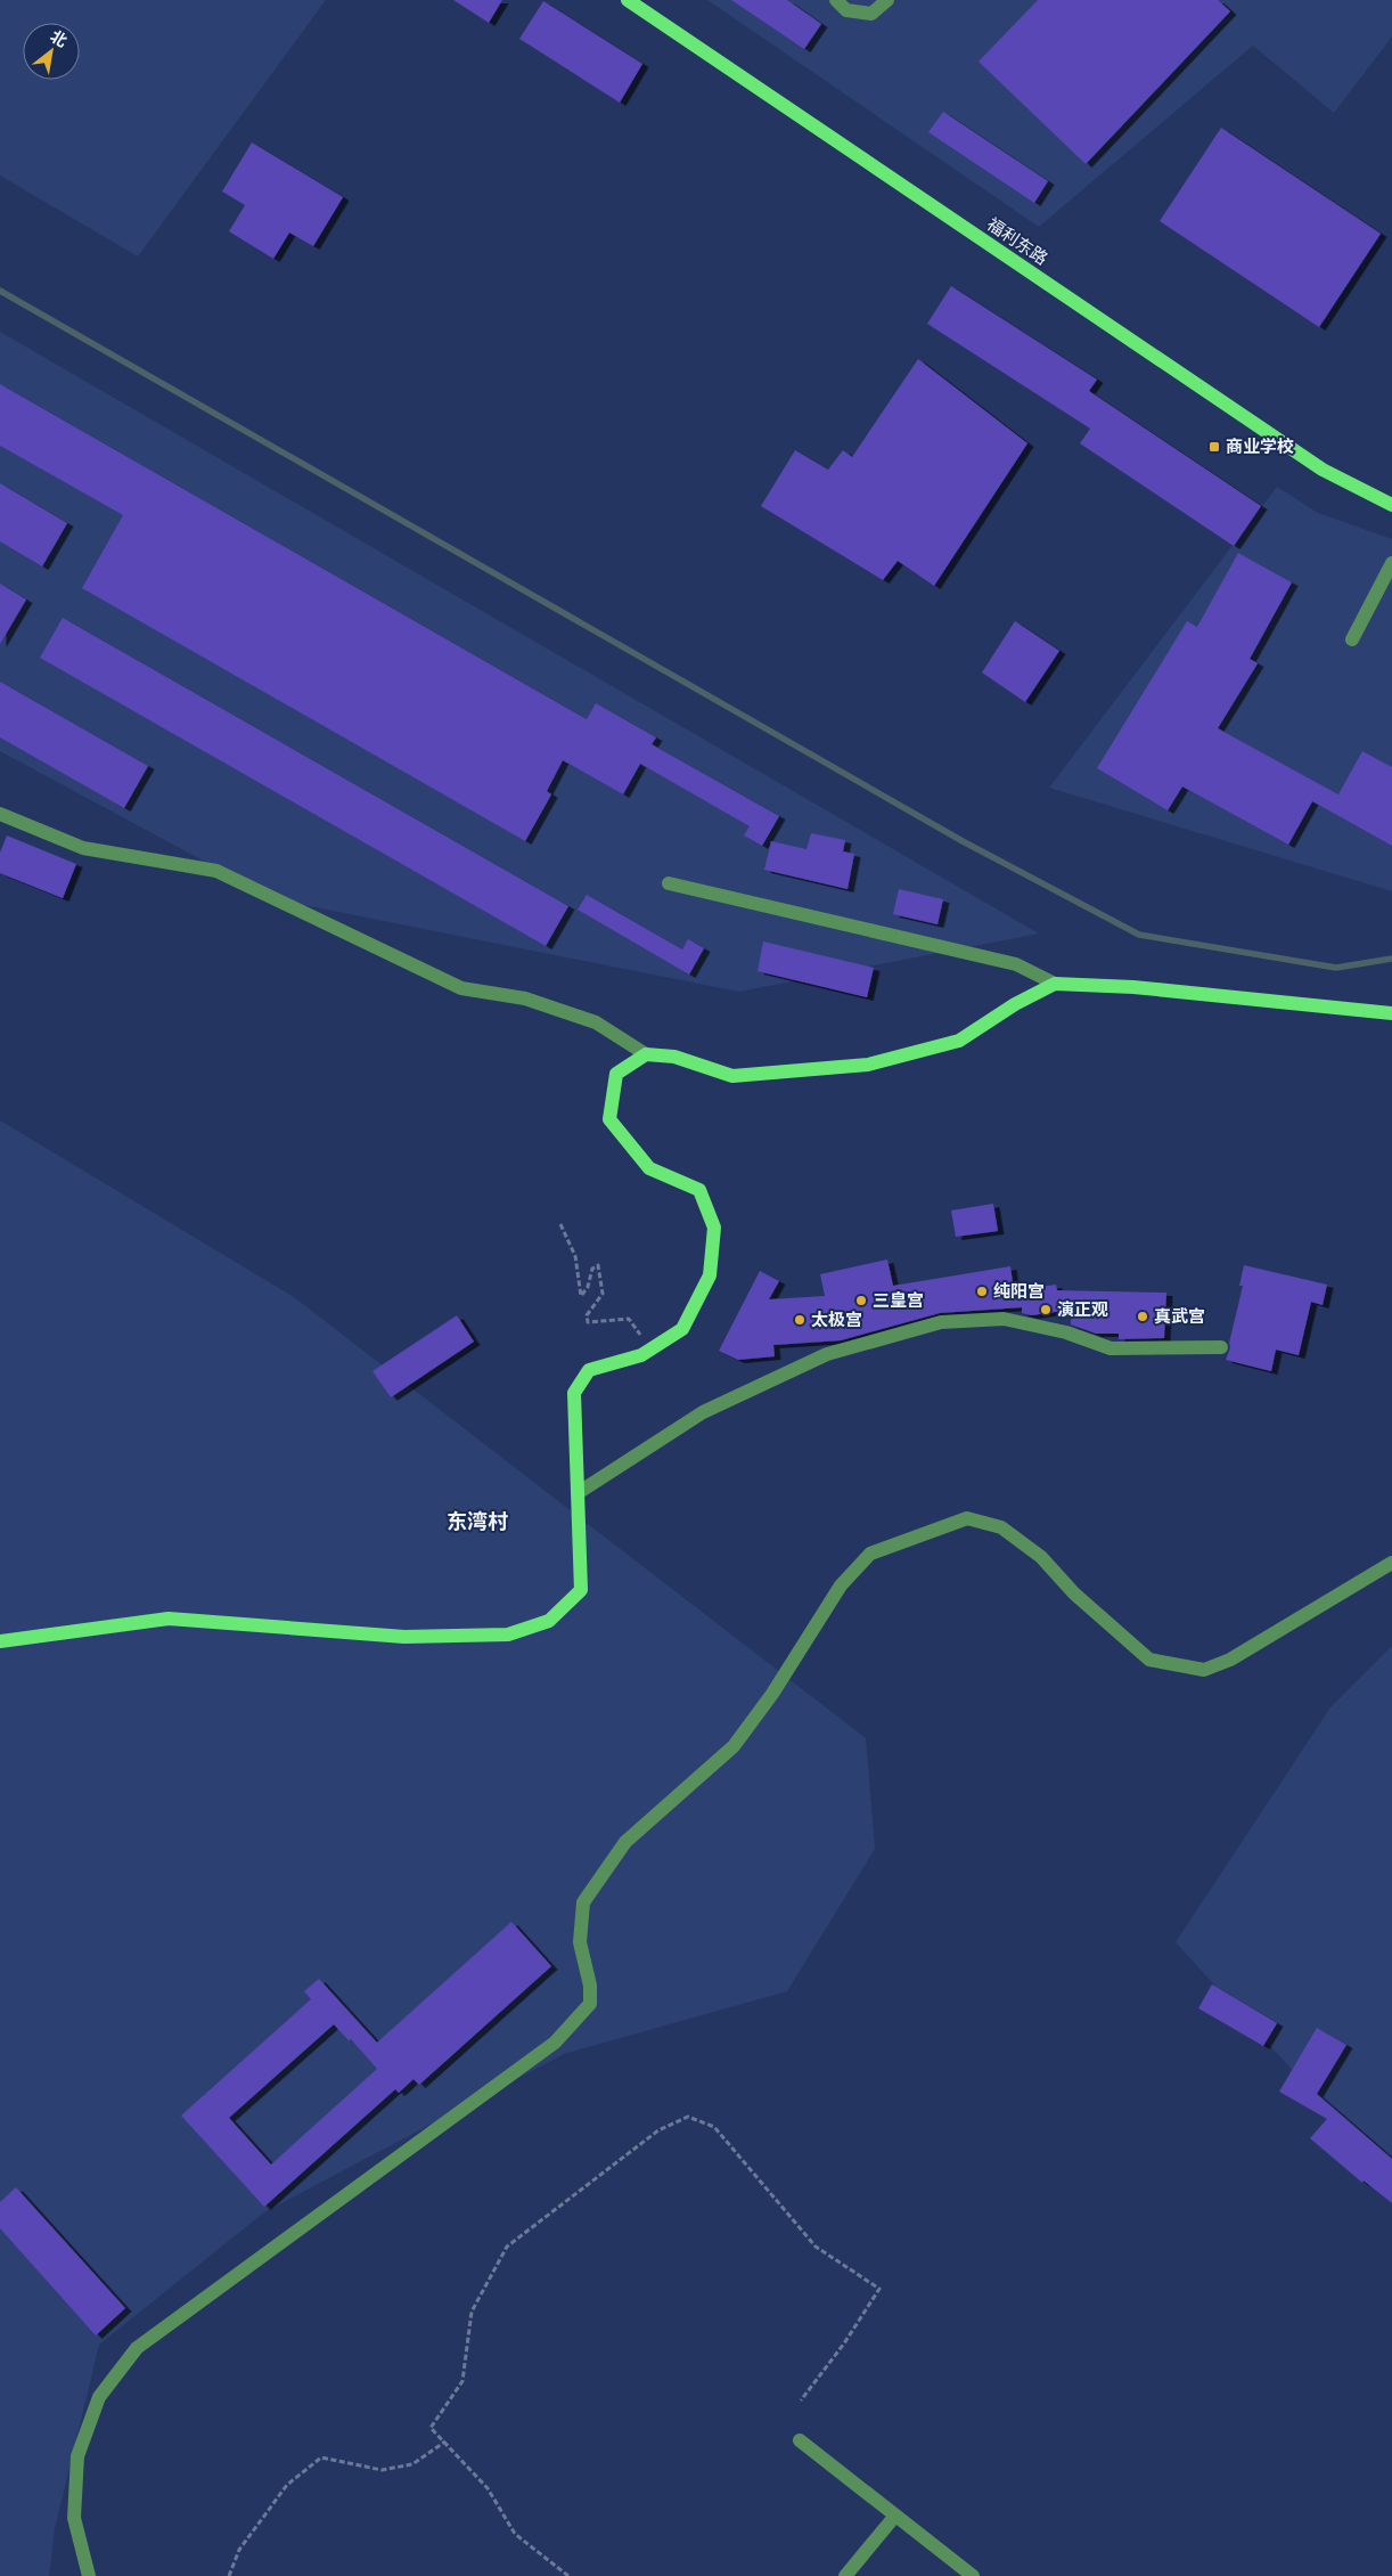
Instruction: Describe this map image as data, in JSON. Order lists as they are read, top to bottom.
{
  "streets": {
    "main road": ["福利东路"]
  },
  "districts": ["东湾村"],
  "places": {
    "transit": ["商业学校"],
    "other": [
      "纯阳宫",
      "三皇宫",
      "演正观",
      "真武宫",
      "太极宫"
    ]
  },
  "north": "top right"
}
